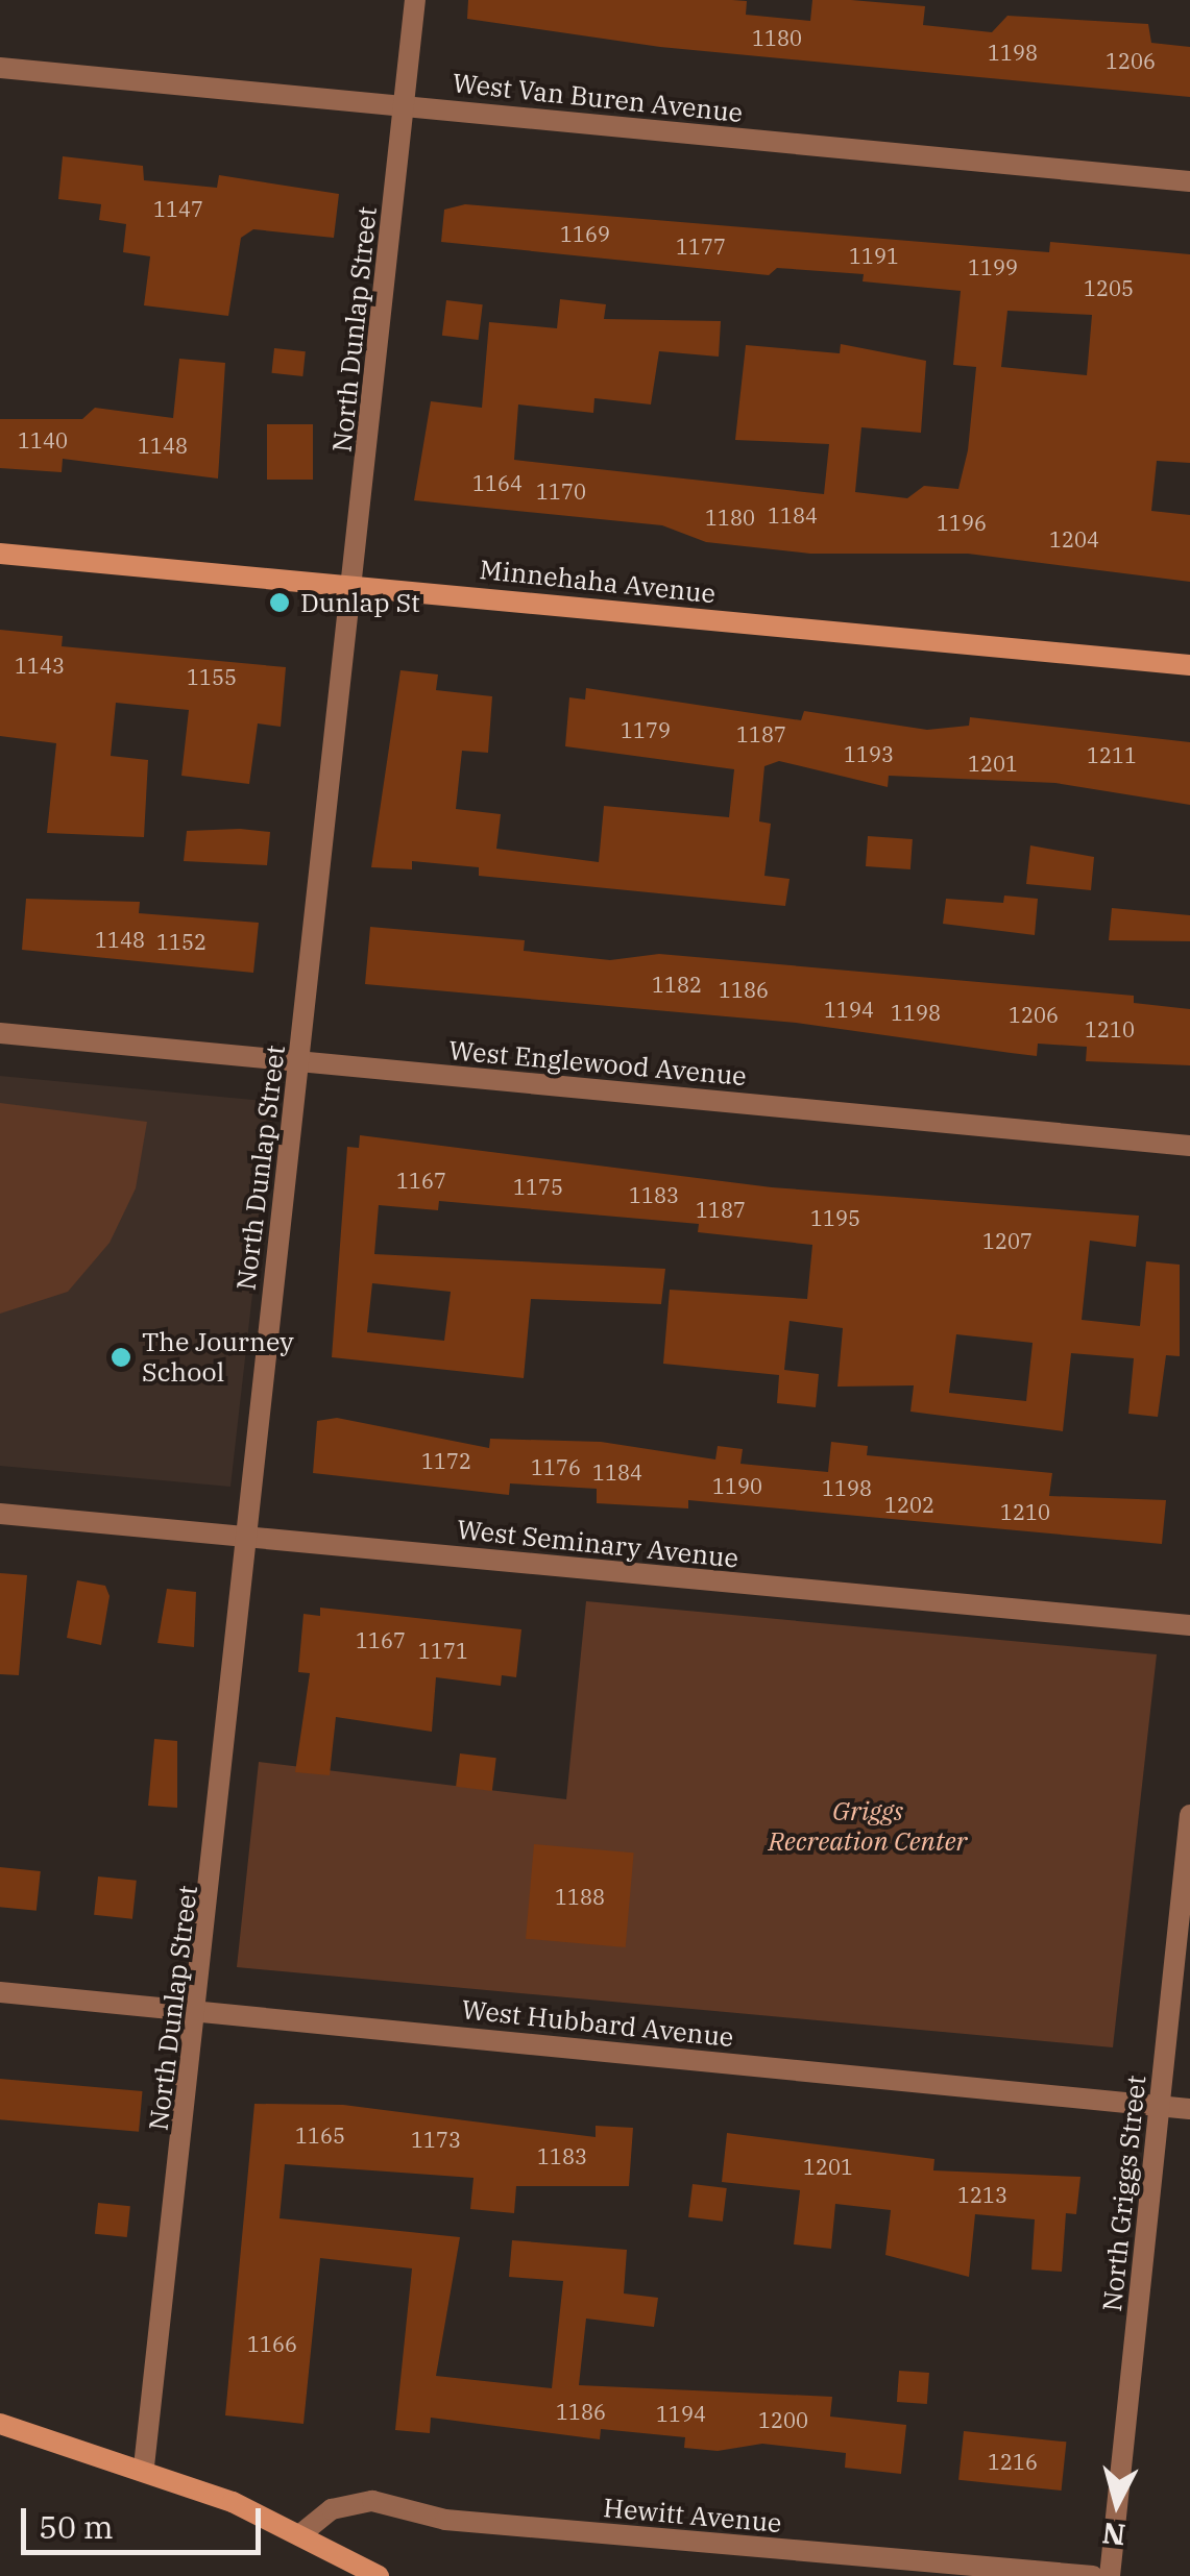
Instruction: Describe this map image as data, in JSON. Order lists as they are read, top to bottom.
{
  "streets": {
    "street": [
      "West Van Buren Avenue",
      "North Dunlap Street",
      "Minnehaha Avenue",
      "West Englewood Avenue",
      "West Seminary Avenue",
      "West Hubbard Avenue",
      "North Griggs Street",
      "Hewitt Avenue"
    ]
  },
  "crossings": [
    ["West Van Buren Avenue", "North Dunlap Street"],
    ["North Dunlap Street", "Minnehaha Avenue"],
    ["North Dunlap Street", "West Englewood Avenue"],
    ["North Dunlap Street", "West Seminary Avenue"],
    ["North Dunlap Street", "West Hubbard Avenue"],
    ["West Hubbard Avenue", "North Griggs Street"]
  ],
  "parks": ["Griggs Recreation Center"],
  "places": ["Dunlap St", "The Journey School"],
  "house_numbers": [
    "1180",
    "1198",
    "1206",
    "1147",
    "1169",
    "1177",
    "1191",
    "1199",
    "1205",
    "1140",
    "1148",
    "1164",
    "1170",
    "1184",
    "1180",
    "1196",
    "1204",
    "1143",
    "1155",
    "1179",
    "1187",
    "1193",
    "1211",
    "1201",
    "1148",
    "1152",
    "1182",
    "1186",
    "1194",
    "1198",
    "1206",
    "1210",
    "1167",
    "1175",
    "1183",
    "1187",
    "1195",
    "1207",
    "1172",
    "1176",
    "1184",
    "1190",
    "1198",
    "1202",
    "1210",
    "1167",
    "1171",
    "1188",
    "1165",
    "1173",
    "1183",
    "1201",
    "1213",
    "1166",
    "1186",
    "1194",
    "1200",
    "1216"
  ],
  "scale_bar": "50 m",
  "north": "bottom"
}
